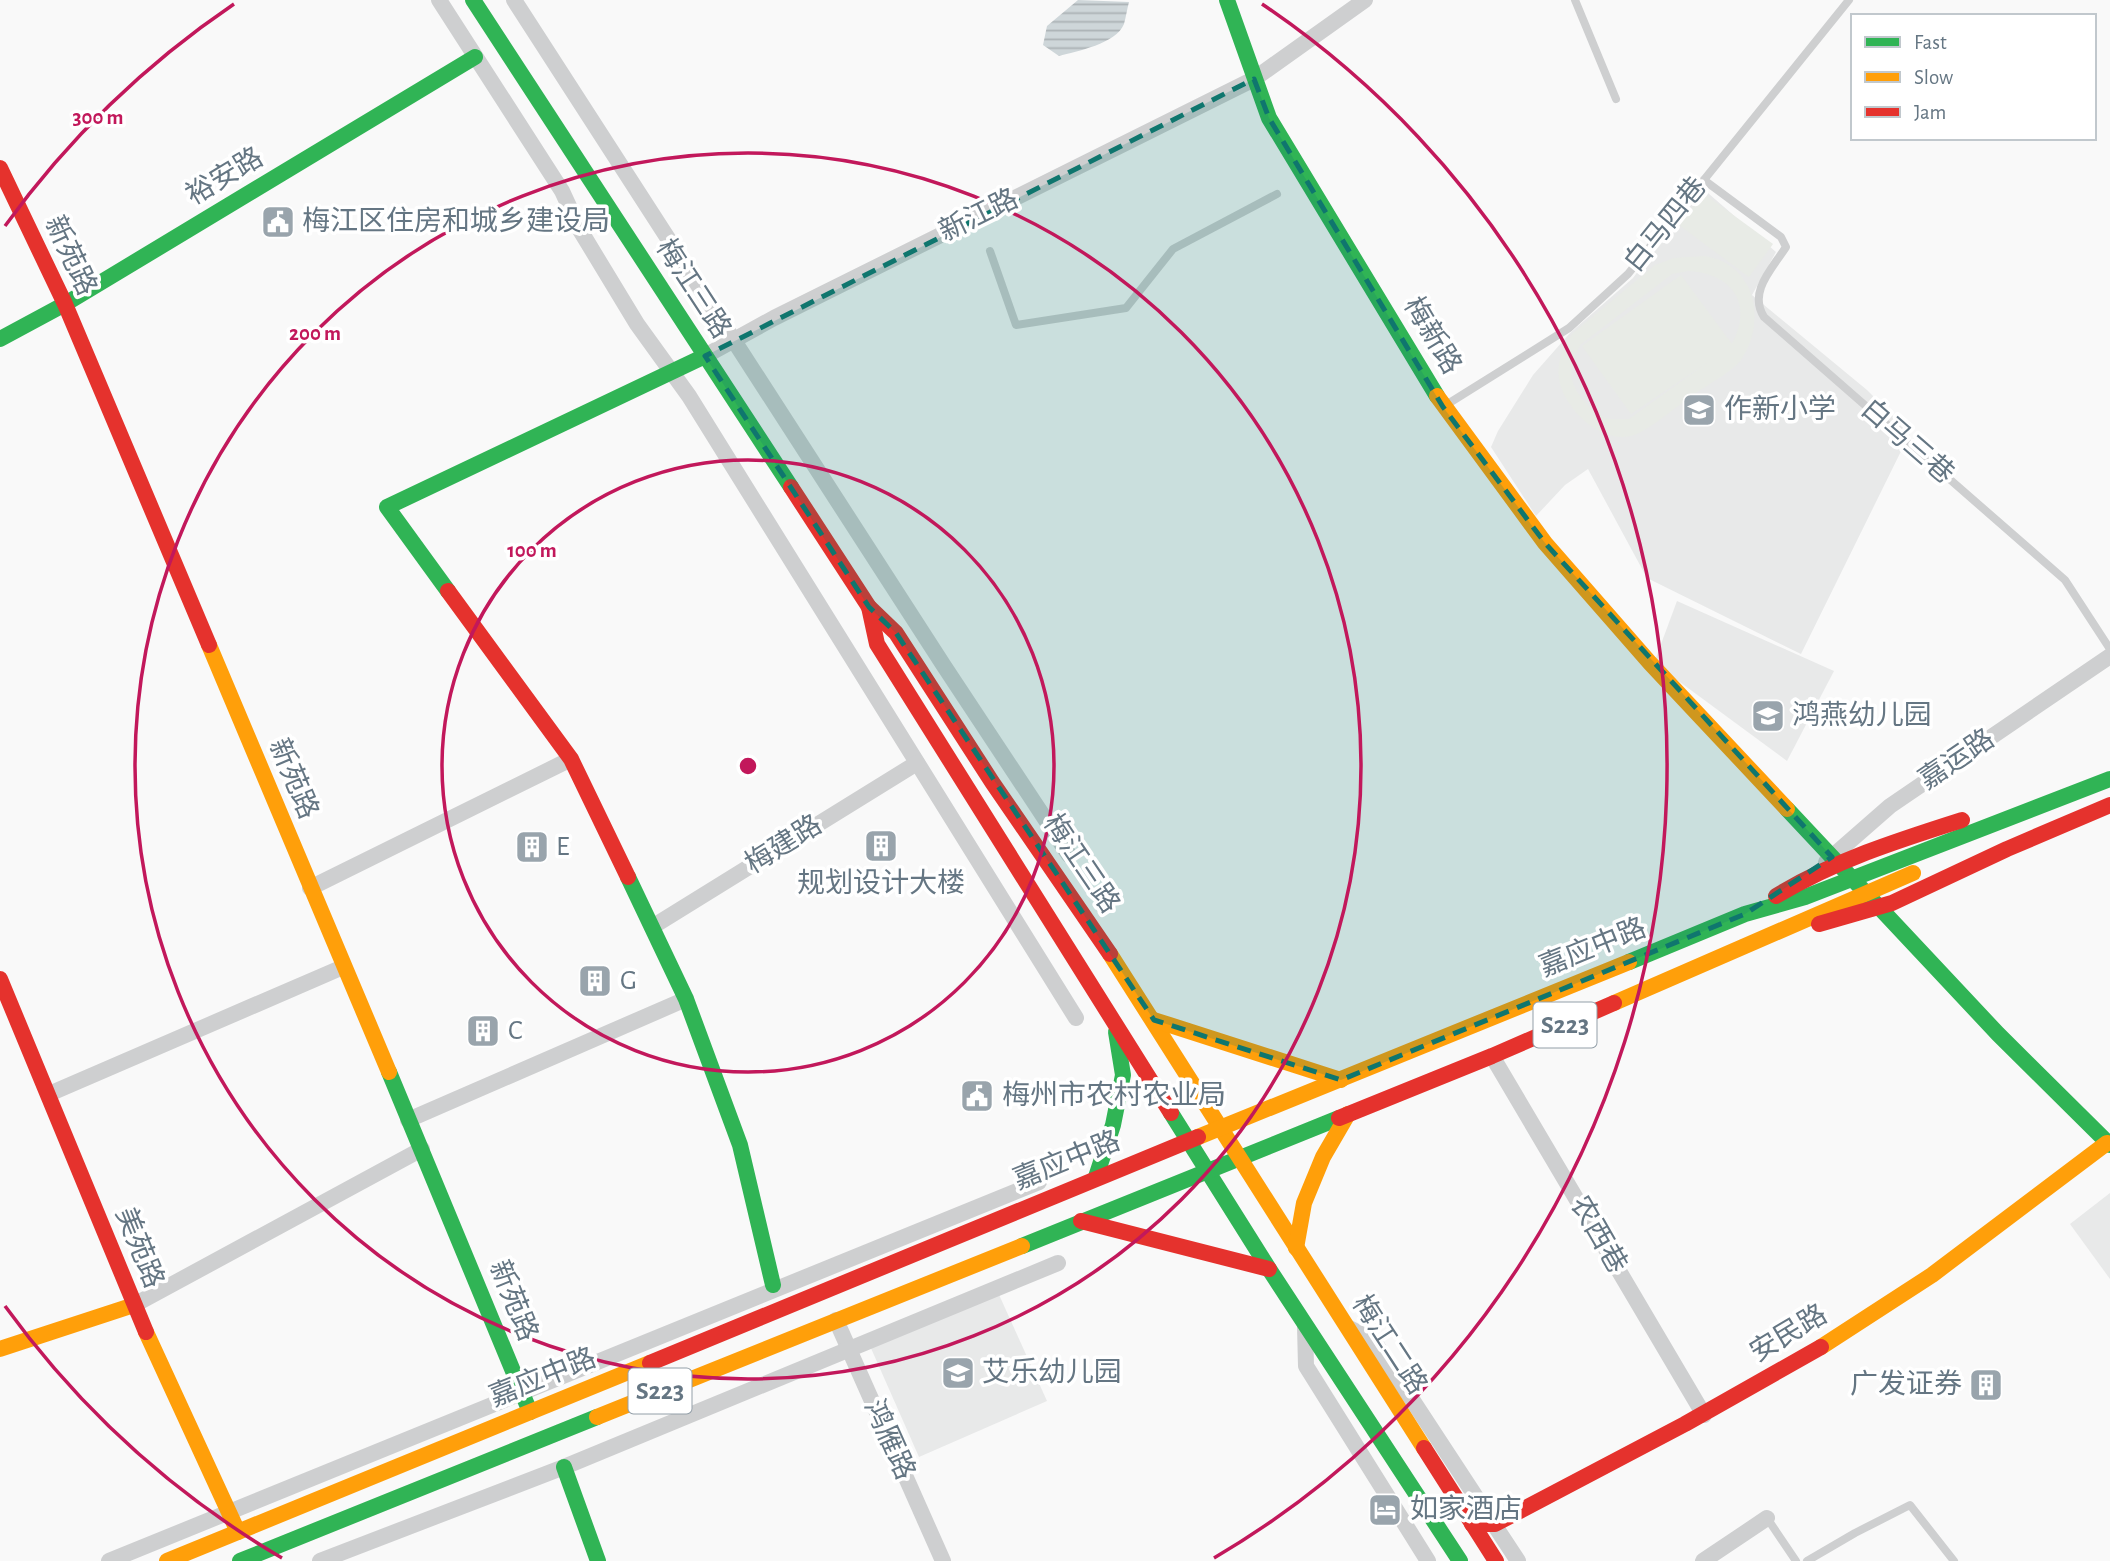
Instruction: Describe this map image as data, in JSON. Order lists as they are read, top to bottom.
{
  "streets": {
    "main road": [
      "裕安路",
      "新苑路",
      "梅江三路",
      "梅新路",
      "嘉应中路",
      "S223",
      "美苑路",
      "安民路",
      "梅江二路"
    ],
    "street": [
      "新江路",
      "嘉运路",
      "梅建路",
      "农西巷",
      "鸿雁路"
    ],
    "lane": ["白马四巷", "白马三巷"]
  },
  "crossings": [
    ["裕安路", "新苑路"],
    ["新江路", "梅江三路"],
    ["新江路", "梅新路"],
    ["白马四巷", "梅新路"],
    ["白马四巷", "白马三巷"],
    ["新苑路", "嘉应中路"],
    ["梅江三路", "嘉应中路"],
    ["梅江三路", "梅江二路"],
    ["梅新路", "安民路"],
    ["嘉应中路", "农西巷"],
    ["嘉应中路", "美苑路"],
    ["嘉应中路", "梅江二路"],
    ["嘉应中路", "鸿雁路"],
    ["农西巷", "安民路"],
    ["安民路", "梅江二路"]
  ],
  "places": {
    "public building": ["梅江区住房和城乡建设局", "梅州市农村农业局"],
    "school or university": ["作新小学", "鸿燕幼儿园", "艾乐幼儿园"],
    "building": [
      "规划设计大楼",
      "E",
      "G",
      "C",
      "广发证券"
    ],
    "hotel": ["如家酒店"]
  },
  "legend": ["Fast", "Slow", "Jam"],
  "rings": ["300 m", "200 m", "100 m"]
}
